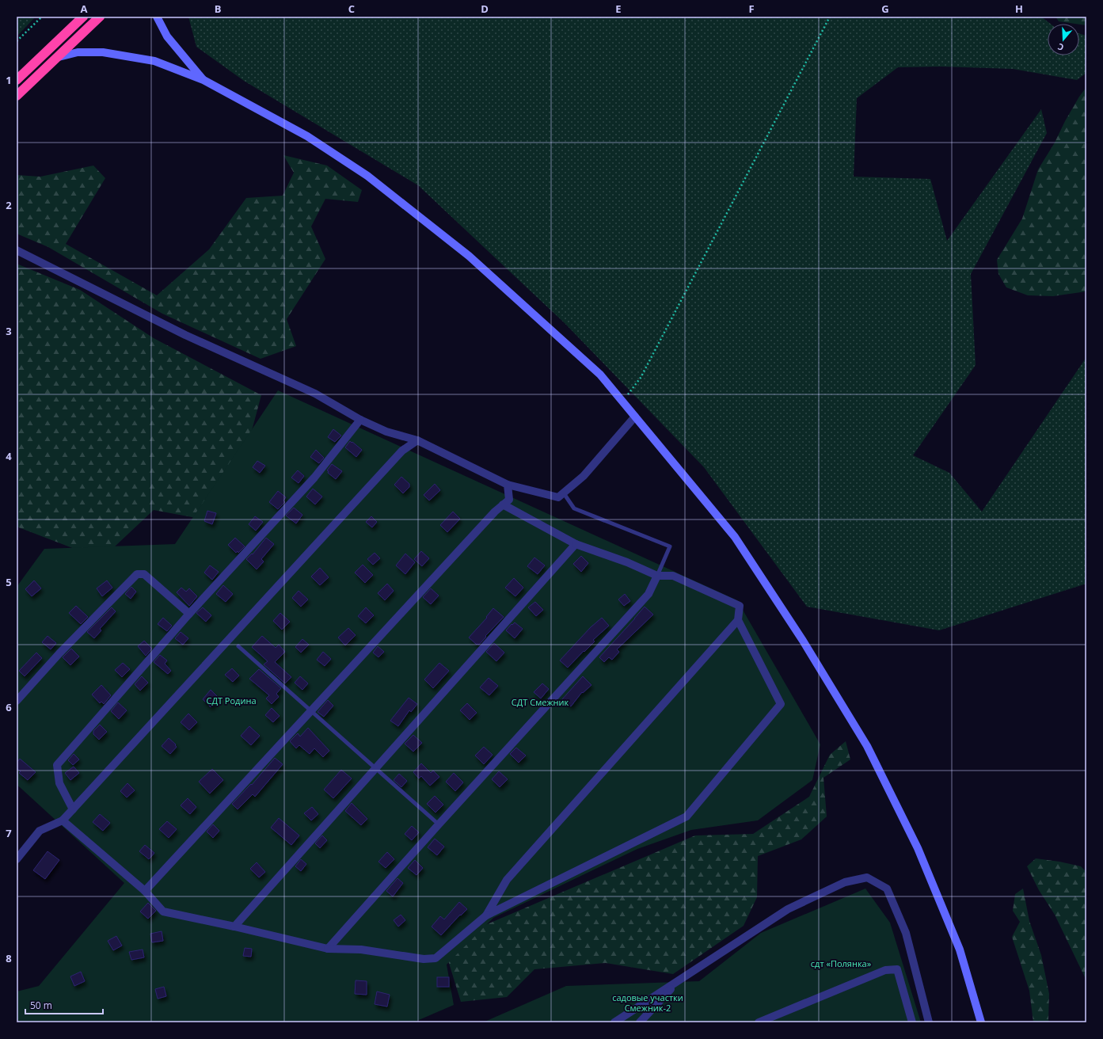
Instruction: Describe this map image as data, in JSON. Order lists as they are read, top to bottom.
{
  "parks": [
    "СДТ Родина",
    "СДТ Смежник",
    "сдт «Полянка»",
    "садовые участки Смежник-2"
  ],
  "scale_bar": "50 m",
  "north": "bottom",
  "grid": {
    "columns": [
      "A",
      "B",
      "C",
      "D",
      "E",
      "F",
      "G",
      "H"
    ],
    "rows": [
      "1",
      "2",
      "3",
      "4",
      "5",
      "6",
      "7",
      "8"
    ]
  }
}
